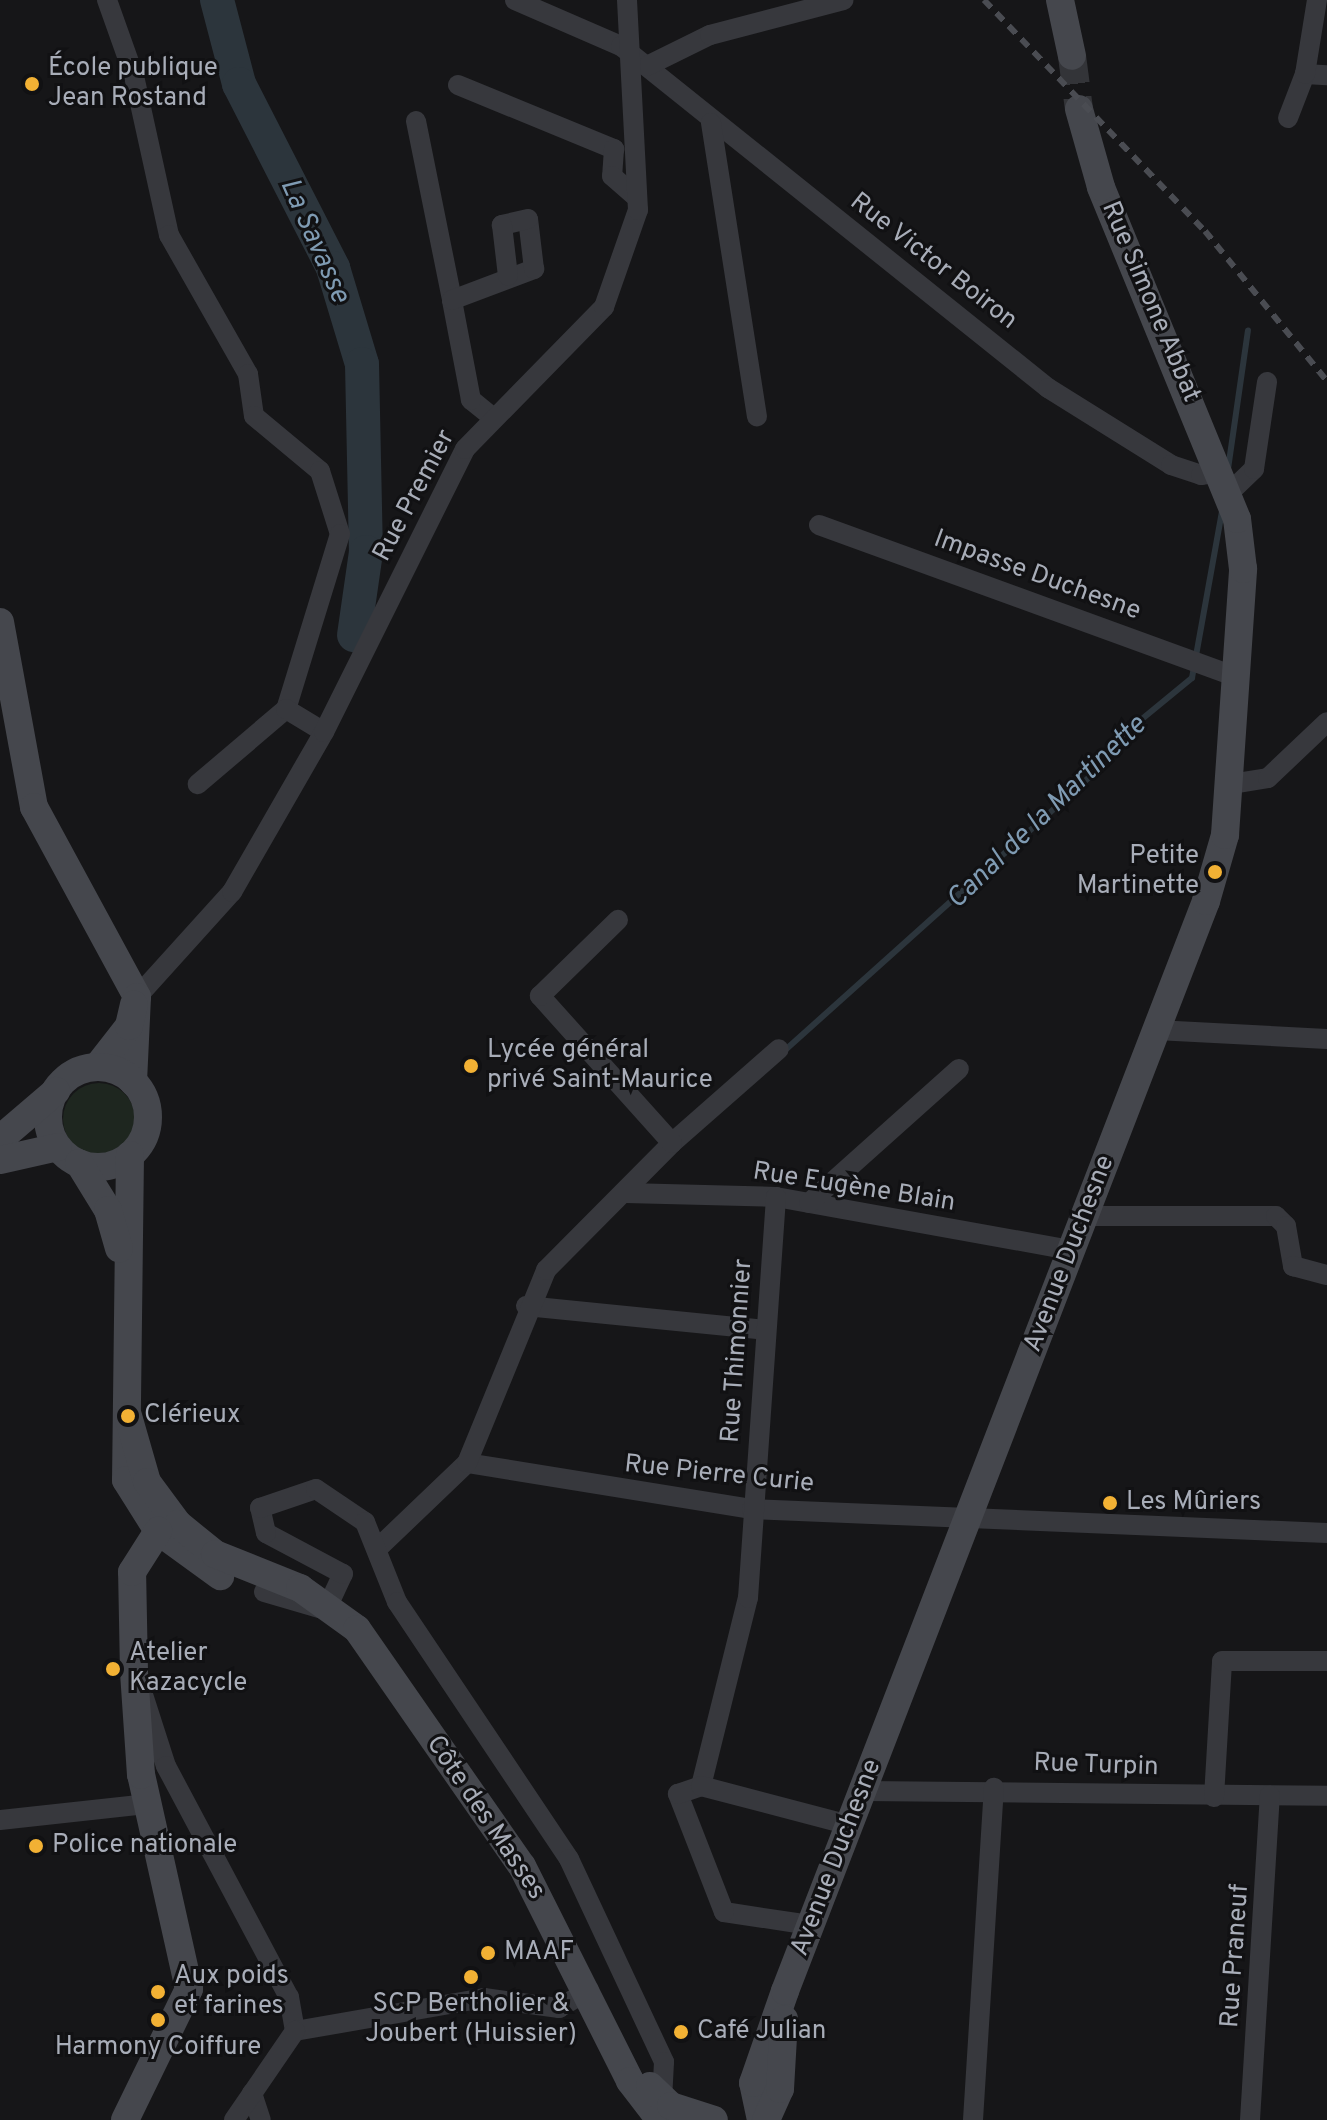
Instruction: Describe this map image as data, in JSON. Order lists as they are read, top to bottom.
{
  "streets": {
    "main road": ["Rue Simone Abbat", "Avenue Duchesne", "Côte des Masses"],
    "street": [
      "Rue Victor Boiron",
      "Rue Premier",
      "Impasse Duchesne",
      "Rue Eugène Blain",
      "Rue Thimonnier",
      "Rue Pierre Curie",
      "Rue Turpin",
      "Rue Praneuf"
    ]
  },
  "crossings": [
    ["Rue Victor Boiron", "Rue Simone Abbat"],
    ["Rue Victor Boiron", "Rue Premier"],
    ["Rue Victor Boiron", "Avenue Duchesne"],
    ["Rue Simone Abbat", "Avenue Duchesne"],
    ["Impasse Duchesne", "Avenue Duchesne"],
    ["Rue Eugène Blain", "Avenue Duchesne"],
    ["Rue Eugène Blain", "Rue Thimonnier"],
    ["Avenue Duchesne", "Rue Pierre Curie"],
    ["Avenue Duchesne", "Rue Turpin"],
    ["Rue Thimonnier", "Rue Pierre Curie"],
    ["Rue Turpin", "Rue Praneuf"]
  ],
  "water": ["La Savasse", "Canal de la Martinette"],
  "places": [
    "École publique Jean Rostand",
    "Petite Martinette",
    "Lycée général privé Saint-Maurice",
    "Clérieux",
    "Les Mûriers",
    "Atelier Kazacycle",
    "Police nationale",
    "MAAF",
    "SCP Bertholier & Joubert (Huissier)",
    "Aux poids et farines",
    "Harmony Coiffure",
    "Café Julian"
  ]
}
